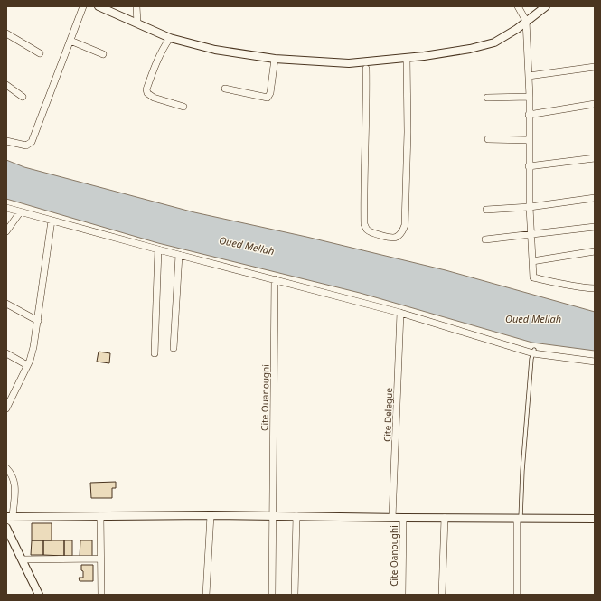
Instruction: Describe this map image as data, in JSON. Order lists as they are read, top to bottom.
{
  "streets": {
    "street": ["Cite Ouanoughi", "Cite Delegue", "Cite Oanoughi"]
  },
  "water": ["Oued Mellah"]
}
